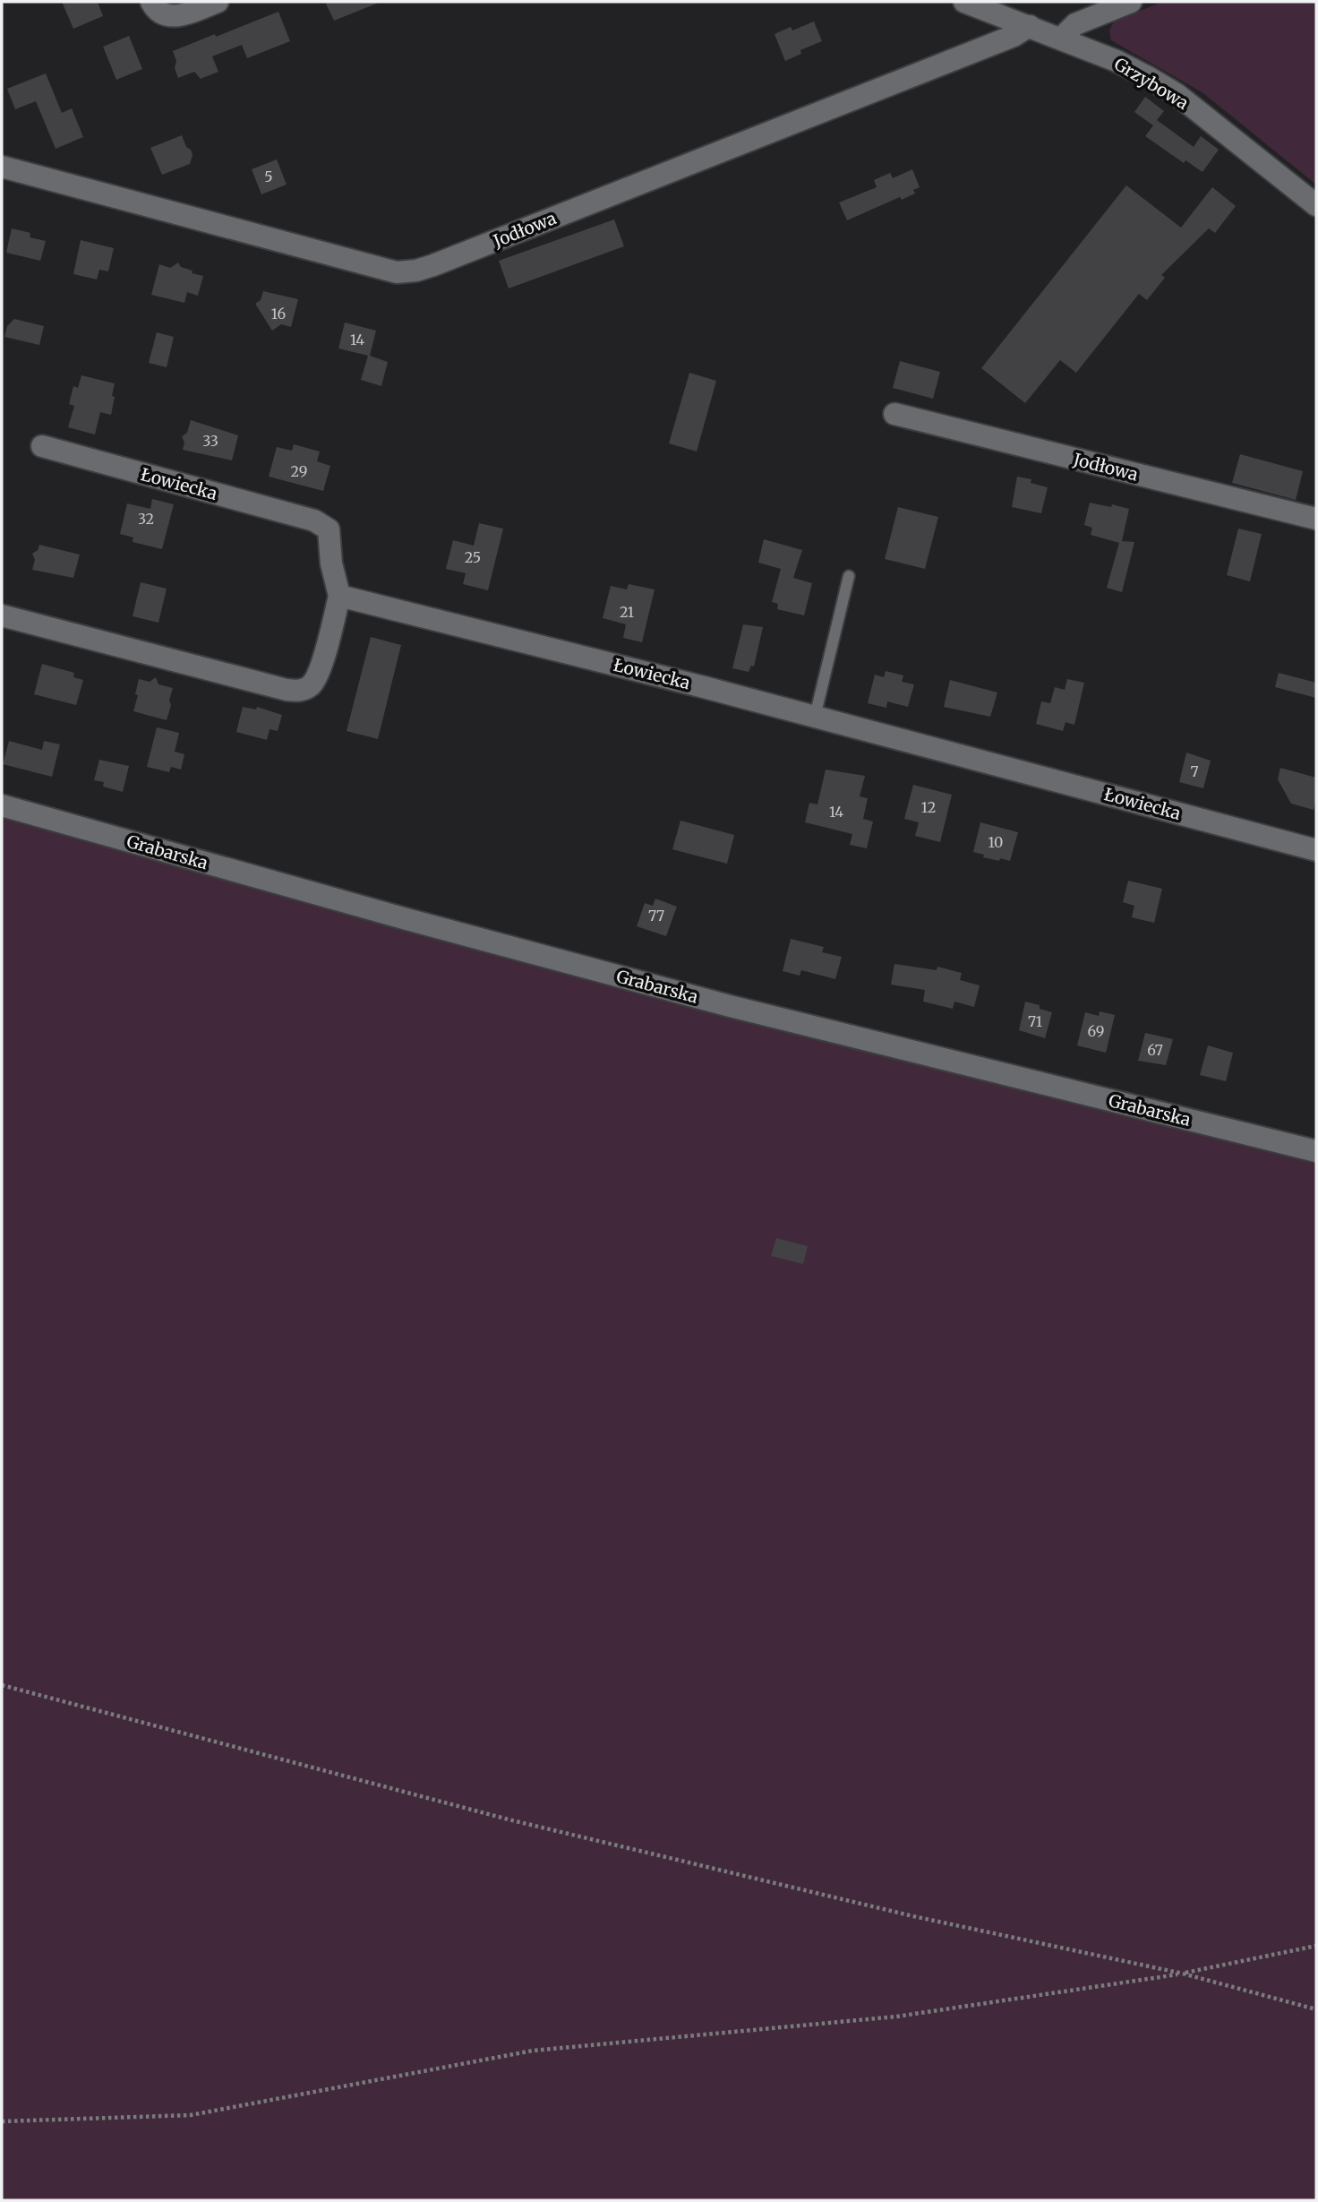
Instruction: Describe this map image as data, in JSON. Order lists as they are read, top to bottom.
{
  "streets": {
    "street": [
      "Grzybowa",
      "Jodłowa",
      "Łowiecka",
      "Grabarska"
    ]
  },
  "crossings": [
    ["Grzybowa", "Jodłowa"]
  ],
  "house_numbers": [
    "5",
    "16",
    "14",
    "33",
    "29",
    "32",
    "25",
    "21",
    "7",
    "12",
    "14",
    "10",
    "77",
    "71",
    "69",
    "67"
  ]
}
